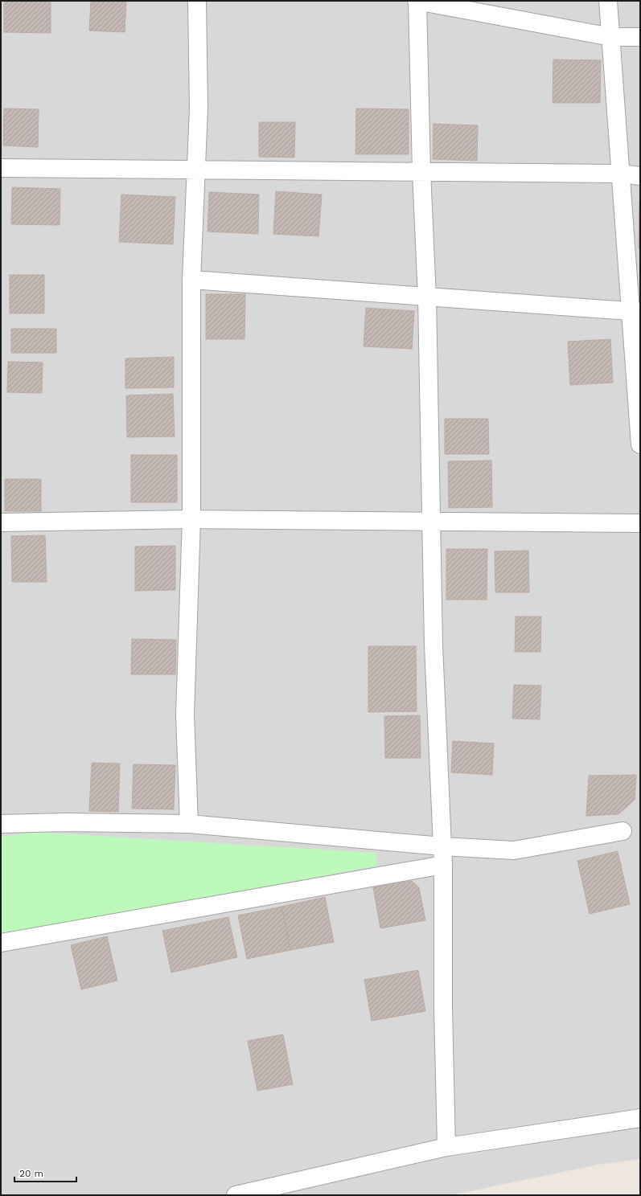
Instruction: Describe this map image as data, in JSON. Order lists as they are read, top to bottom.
{
  "scale_bar": "20 m"
}
